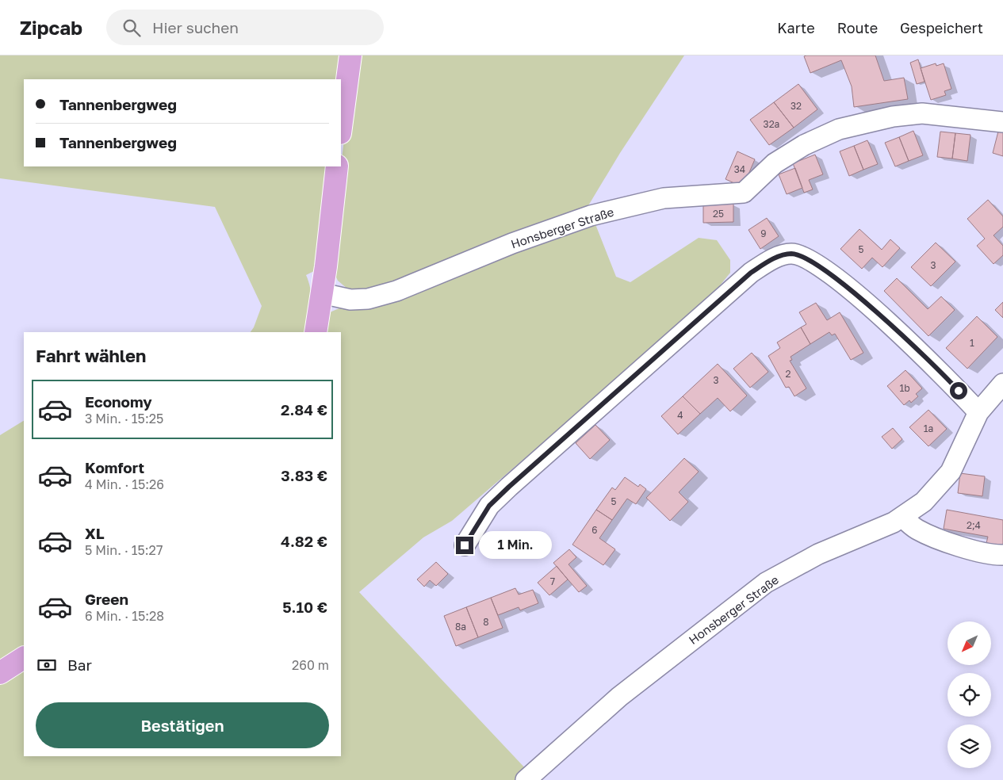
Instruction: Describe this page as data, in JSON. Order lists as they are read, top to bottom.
{
  "streets": {
    "street": ["Honsberger Straße"]
  },
  "house_numbers": [
    "32",
    "32a",
    "34",
    "25",
    "9",
    "5",
    "3",
    "1",
    "2",
    "3",
    "1b",
    "4",
    "1a",
    "5",
    "2;4",
    "6",
    "7",
    "8",
    "8a"
  ],
  "north": "bottom left",
  "page": {
    "header": "Zipcab",
    "search": "Hier suchen",
    "nav": ["Karte", "Route", "Gespeichert"],
    "banner": ["Tannenbergweg", "Tannenbergweg"],
    "heading": "Fahrt wählen",
    "list": [
      {
        "name": "Economy",
        "note": "3 Min. · 15:25",
        "value": "2.84 €"
      },
      {
        "name": "Komfort",
        "note": "4 Min. · 15:26",
        "value": "3.83 €"
      },
      {
        "name": "XL",
        "note": "5 Min. · 15:27",
        "value": "4.82 €"
      },
      {
        "name": "Green",
        "note": "6 Min. · 15:28",
        "value": "5.10 €"
      }
    ],
    "bubble": "1 Min.",
    "pay": ["Bar", "260 m"],
    "buttons": "Bestätigen"
  }
}
